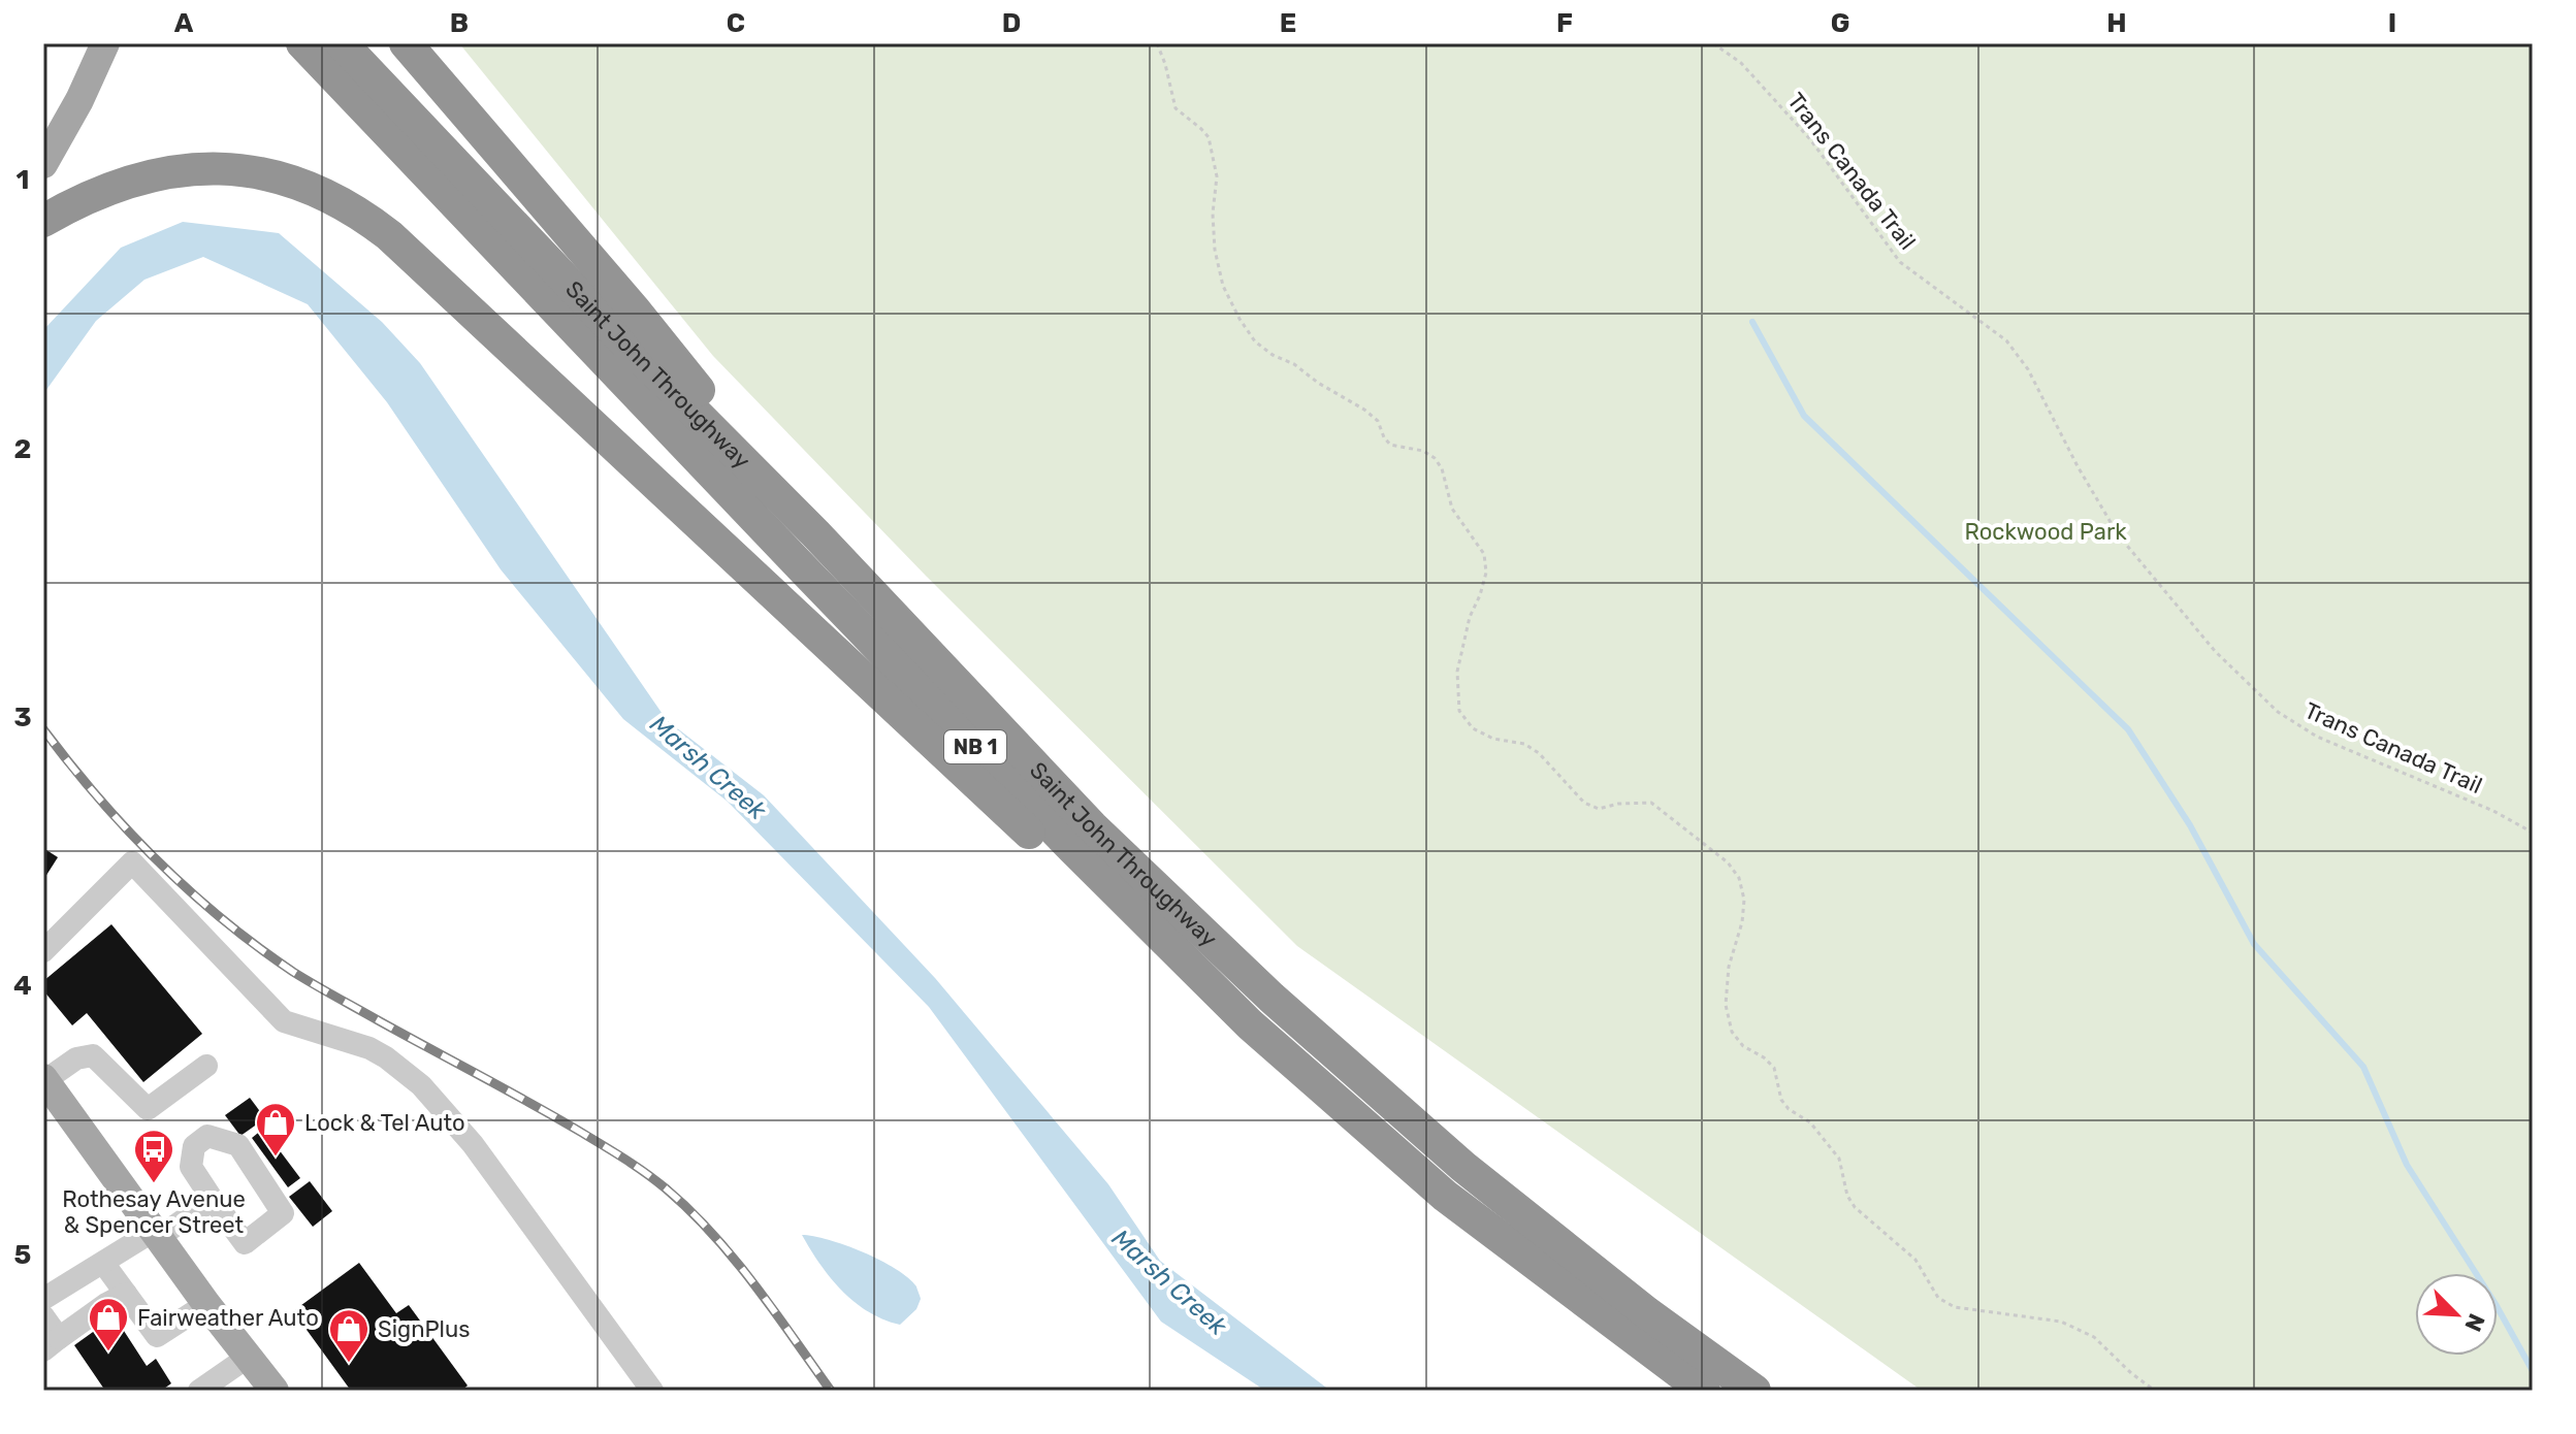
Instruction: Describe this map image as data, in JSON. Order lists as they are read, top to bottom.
{
  "streets": {
    "highway": ["Saint John Throughway", "NB 1"],
    "path": ["Trans Canada Trail"]
  },
  "water": ["Marsh Creek"],
  "parks": ["Rockwood Park"],
  "places": {
    "shop": ["Lock & Tel Auto", "Fairweather Auto", "SignPlus"],
    "bus stop": ["Rothesay Avenue & Spencer Street"]
  },
  "north": "bottom right",
  "grid": {
    "columns": [
      "A",
      "B",
      "C",
      "D",
      "E",
      "F",
      "G",
      "H",
      "I"
    ],
    "rows": [
      "1",
      "2",
      "3",
      "4",
      "5"
    ]
  }
}
